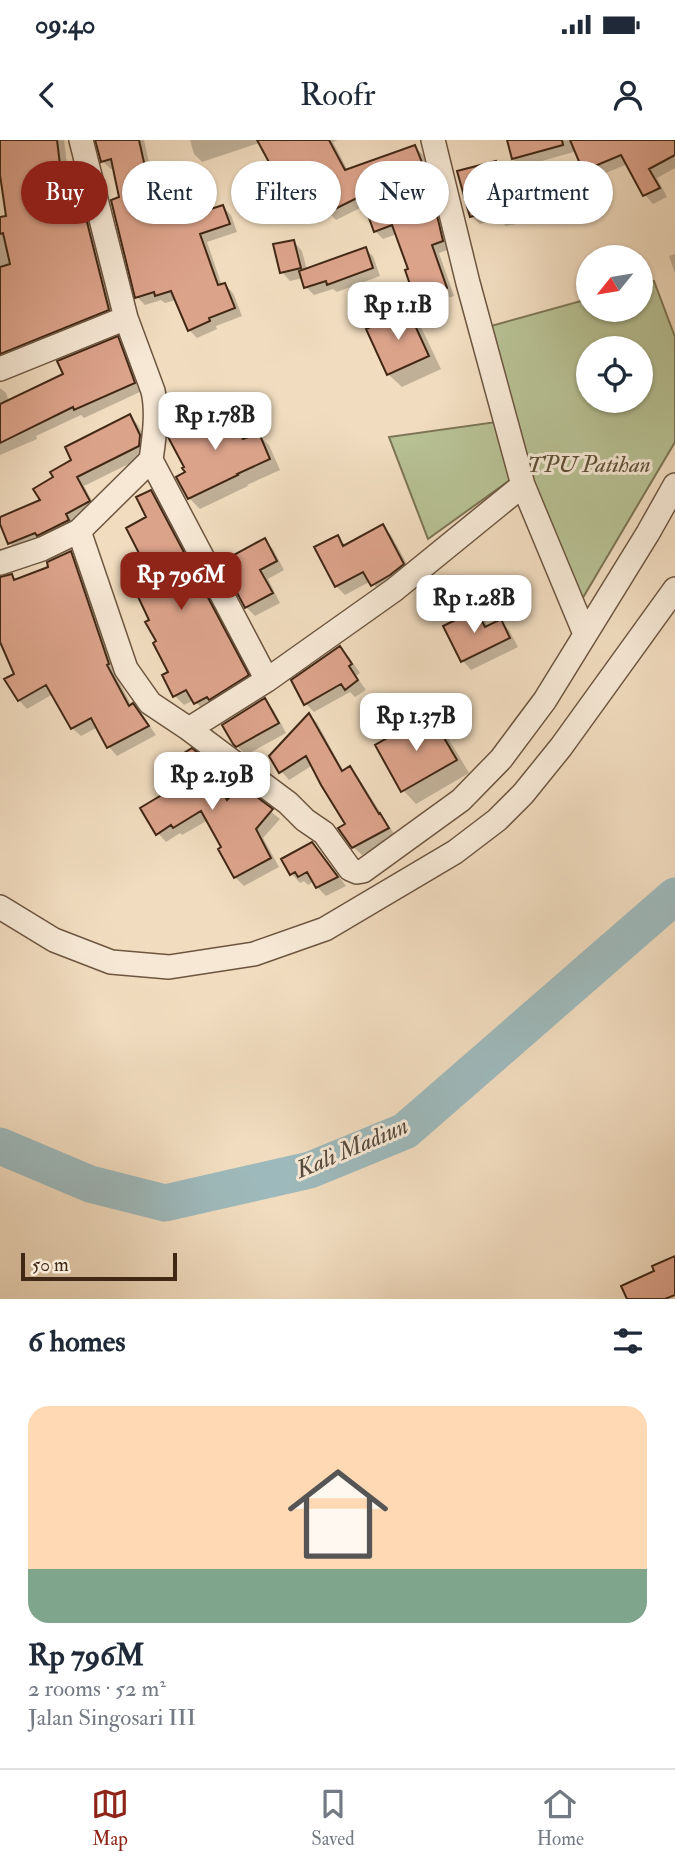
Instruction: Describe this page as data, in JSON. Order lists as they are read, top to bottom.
{
  "water": ["Kali Madiun"],
  "parks": ["TPU Patihan"],
  "scale_bar": "50 m",
  "north": "bottom left",
  "page": {
    "status": "09:40",
    "header": "Roofr",
    "chip": [
      "Buy",
      "Rent",
      "Filters",
      "New",
      "Apartment"
    ],
    "price": [
      "Rp 1.1B",
      "Rp 1.78B",
      "Rp 796M",
      "Rp 1.28B",
      "Rp 1.37B",
      "Rp 2.19B"
    ],
    "scale": "50 m",
    "heading": "6 homes",
    "list": [
      {
        "name": "Rp 796M",
        "note": "2 rooms · 52 m² · Jalan Singosari III"
      }
    ],
    "tabs": ["Map", "Saved", "Home"]
  }
}
